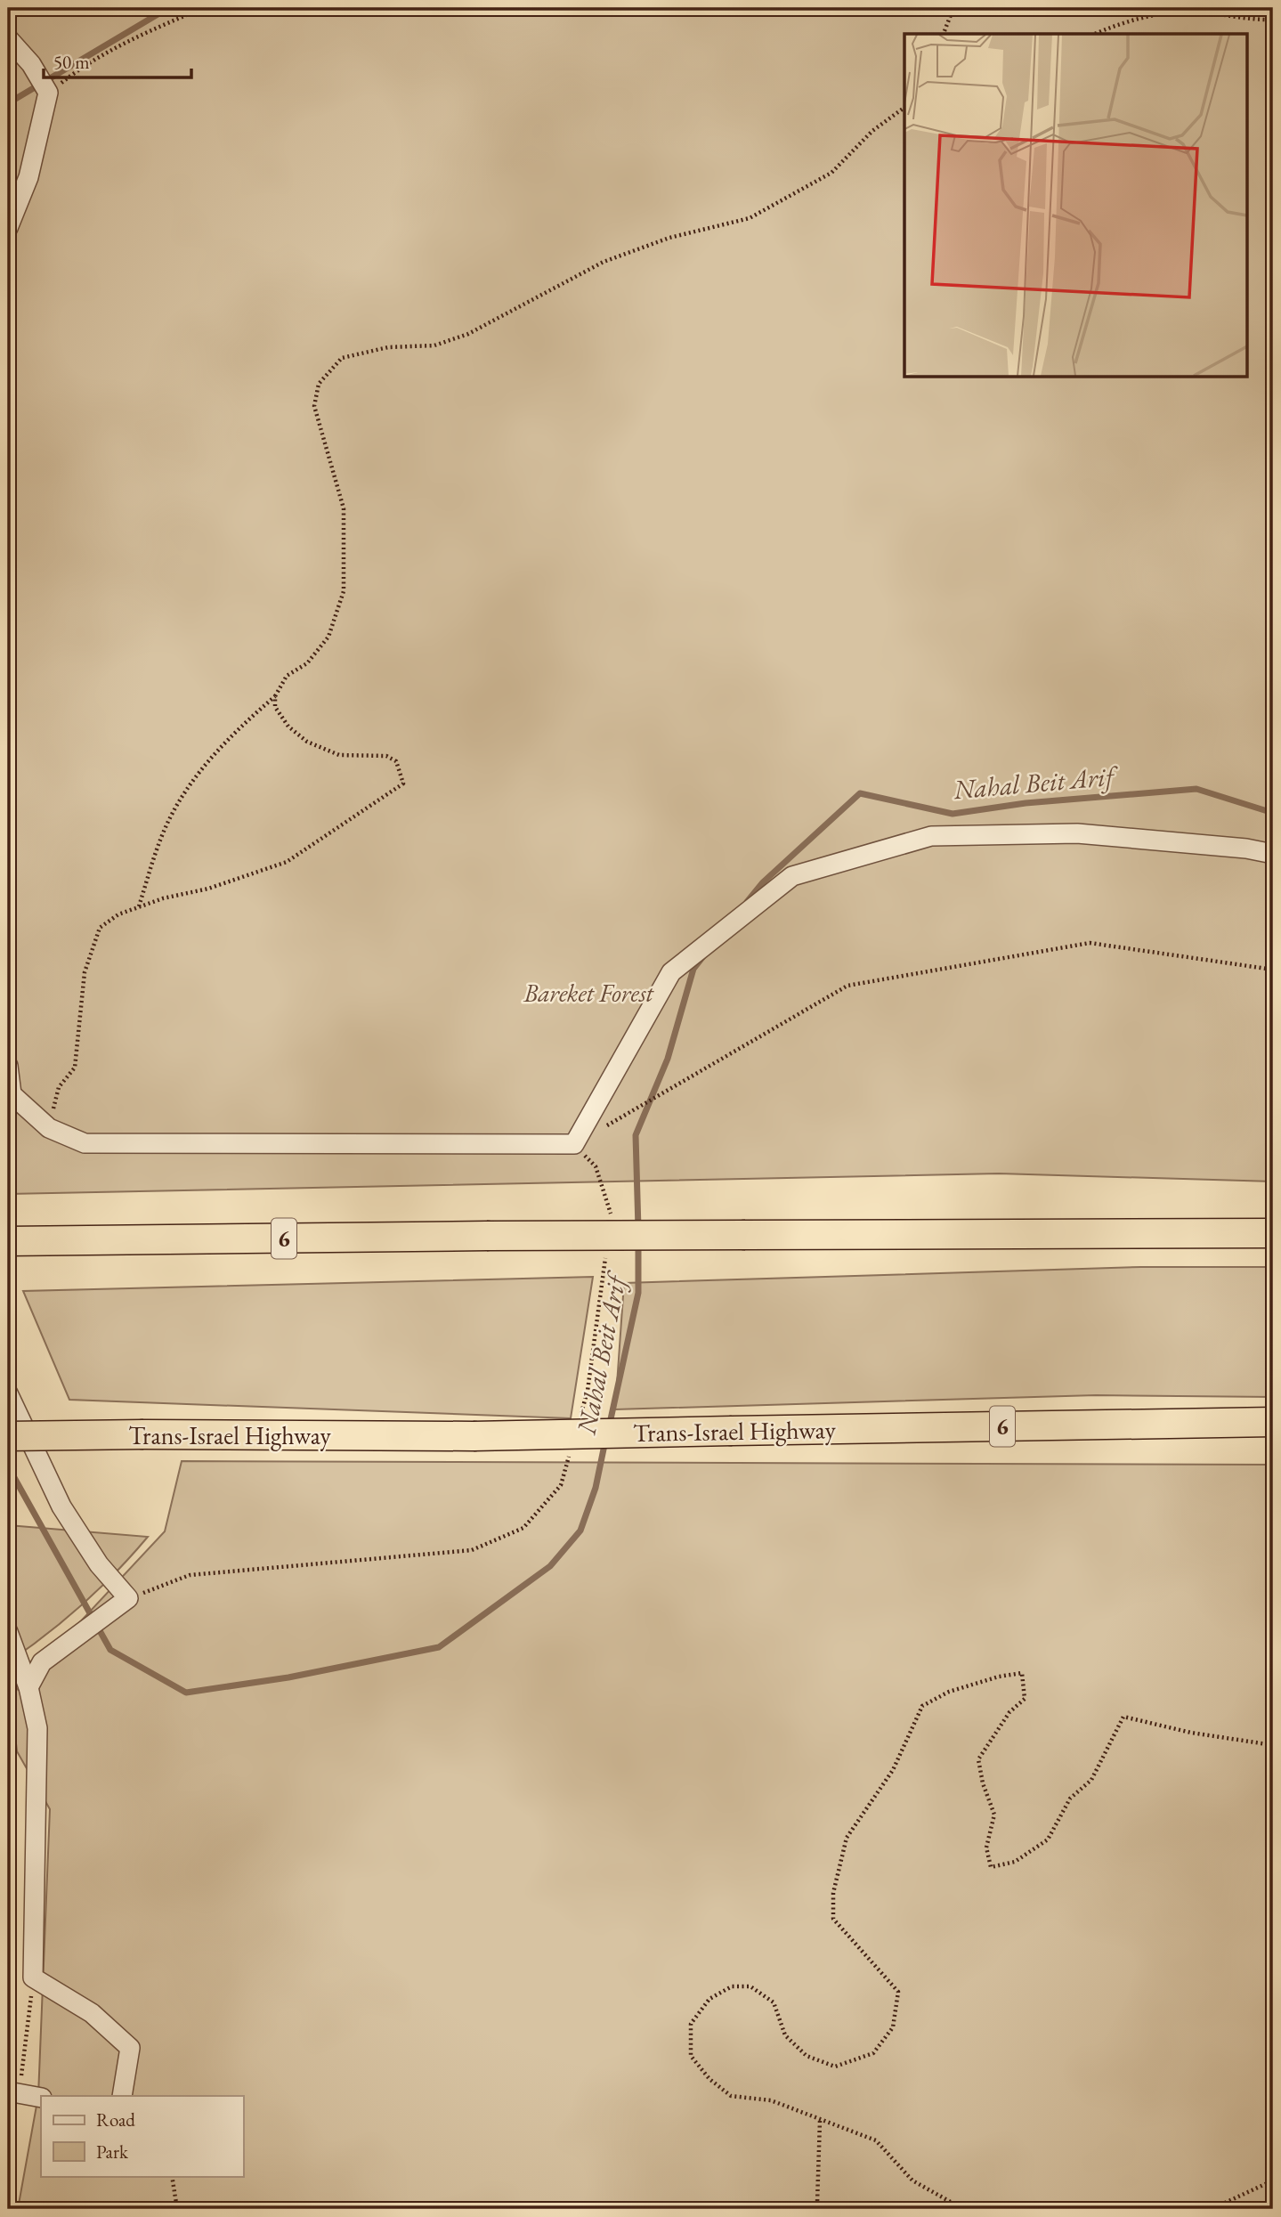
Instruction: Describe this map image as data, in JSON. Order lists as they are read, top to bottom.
{
  "streets": {
    "highway": ["6", "Trans-Israel Highway"]
  },
  "water": ["Nahal Beit Arif"],
  "parks": ["Bareket Forest"],
  "legend": ["Road", "Park"],
  "scale_bar": "50 m"
}
